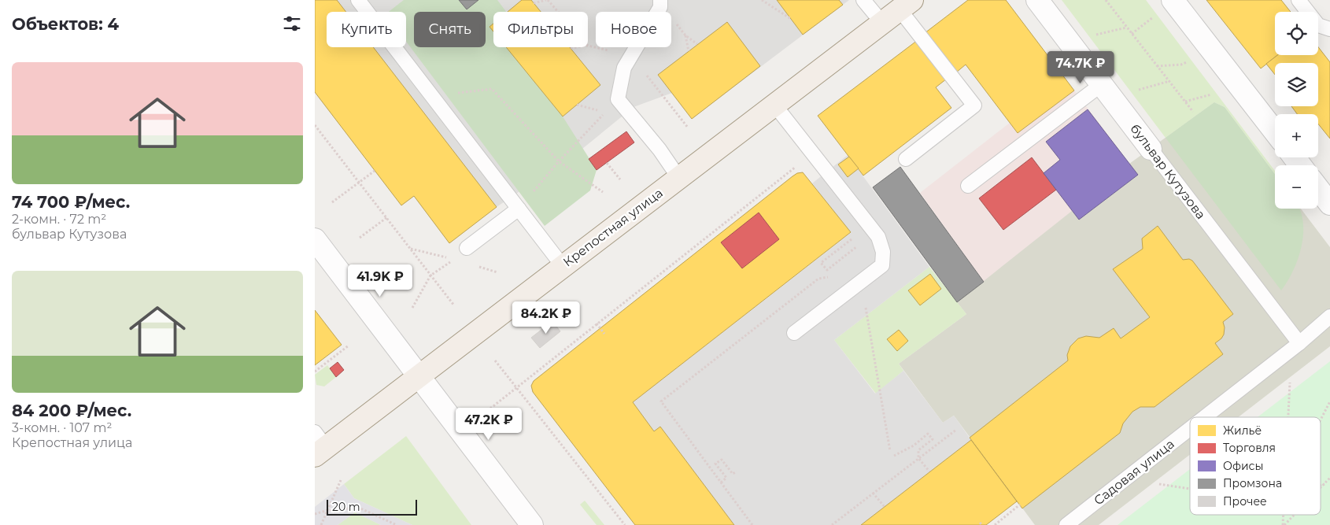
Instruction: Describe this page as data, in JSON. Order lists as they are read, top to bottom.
{
  "streets": {
    "main road": ["Крепостная улица"],
    "street": ["бульвар Кутузова"],
    "lane": ["Садовая улица"]
  },
  "crossings": [
    ["бульвар Кутузова", "Садовая улица"]
  ],
  "legend": [
    "Жильё",
    "Торговля",
    "Офисы",
    "Промзона",
    "Прочее"
  ],
  "scale_bar": "20 m",
  "page": {
    "heading": "Объектов: 4",
    "map_buttons": ["+", "−"],
    "chip": [
      "Купить",
      "Снять",
      "Фильтры",
      "Новое"
    ],
    "list": [
      {
        "name": "74 700 ₽/мес.",
        "note": "2-комн. · 72 m² · бульвар Кутузова"
      },
      {
        "name": "84 200 ₽/мес.",
        "note": "3-комн. · 107 m² · Крепостная улица"
      }
    ],
    "price": [
      "74.7K ₽",
      "41.9K ₽",
      "84.2K ₽",
      "47.2K ₽"
    ],
    "scale": "20 m"
  }
}
